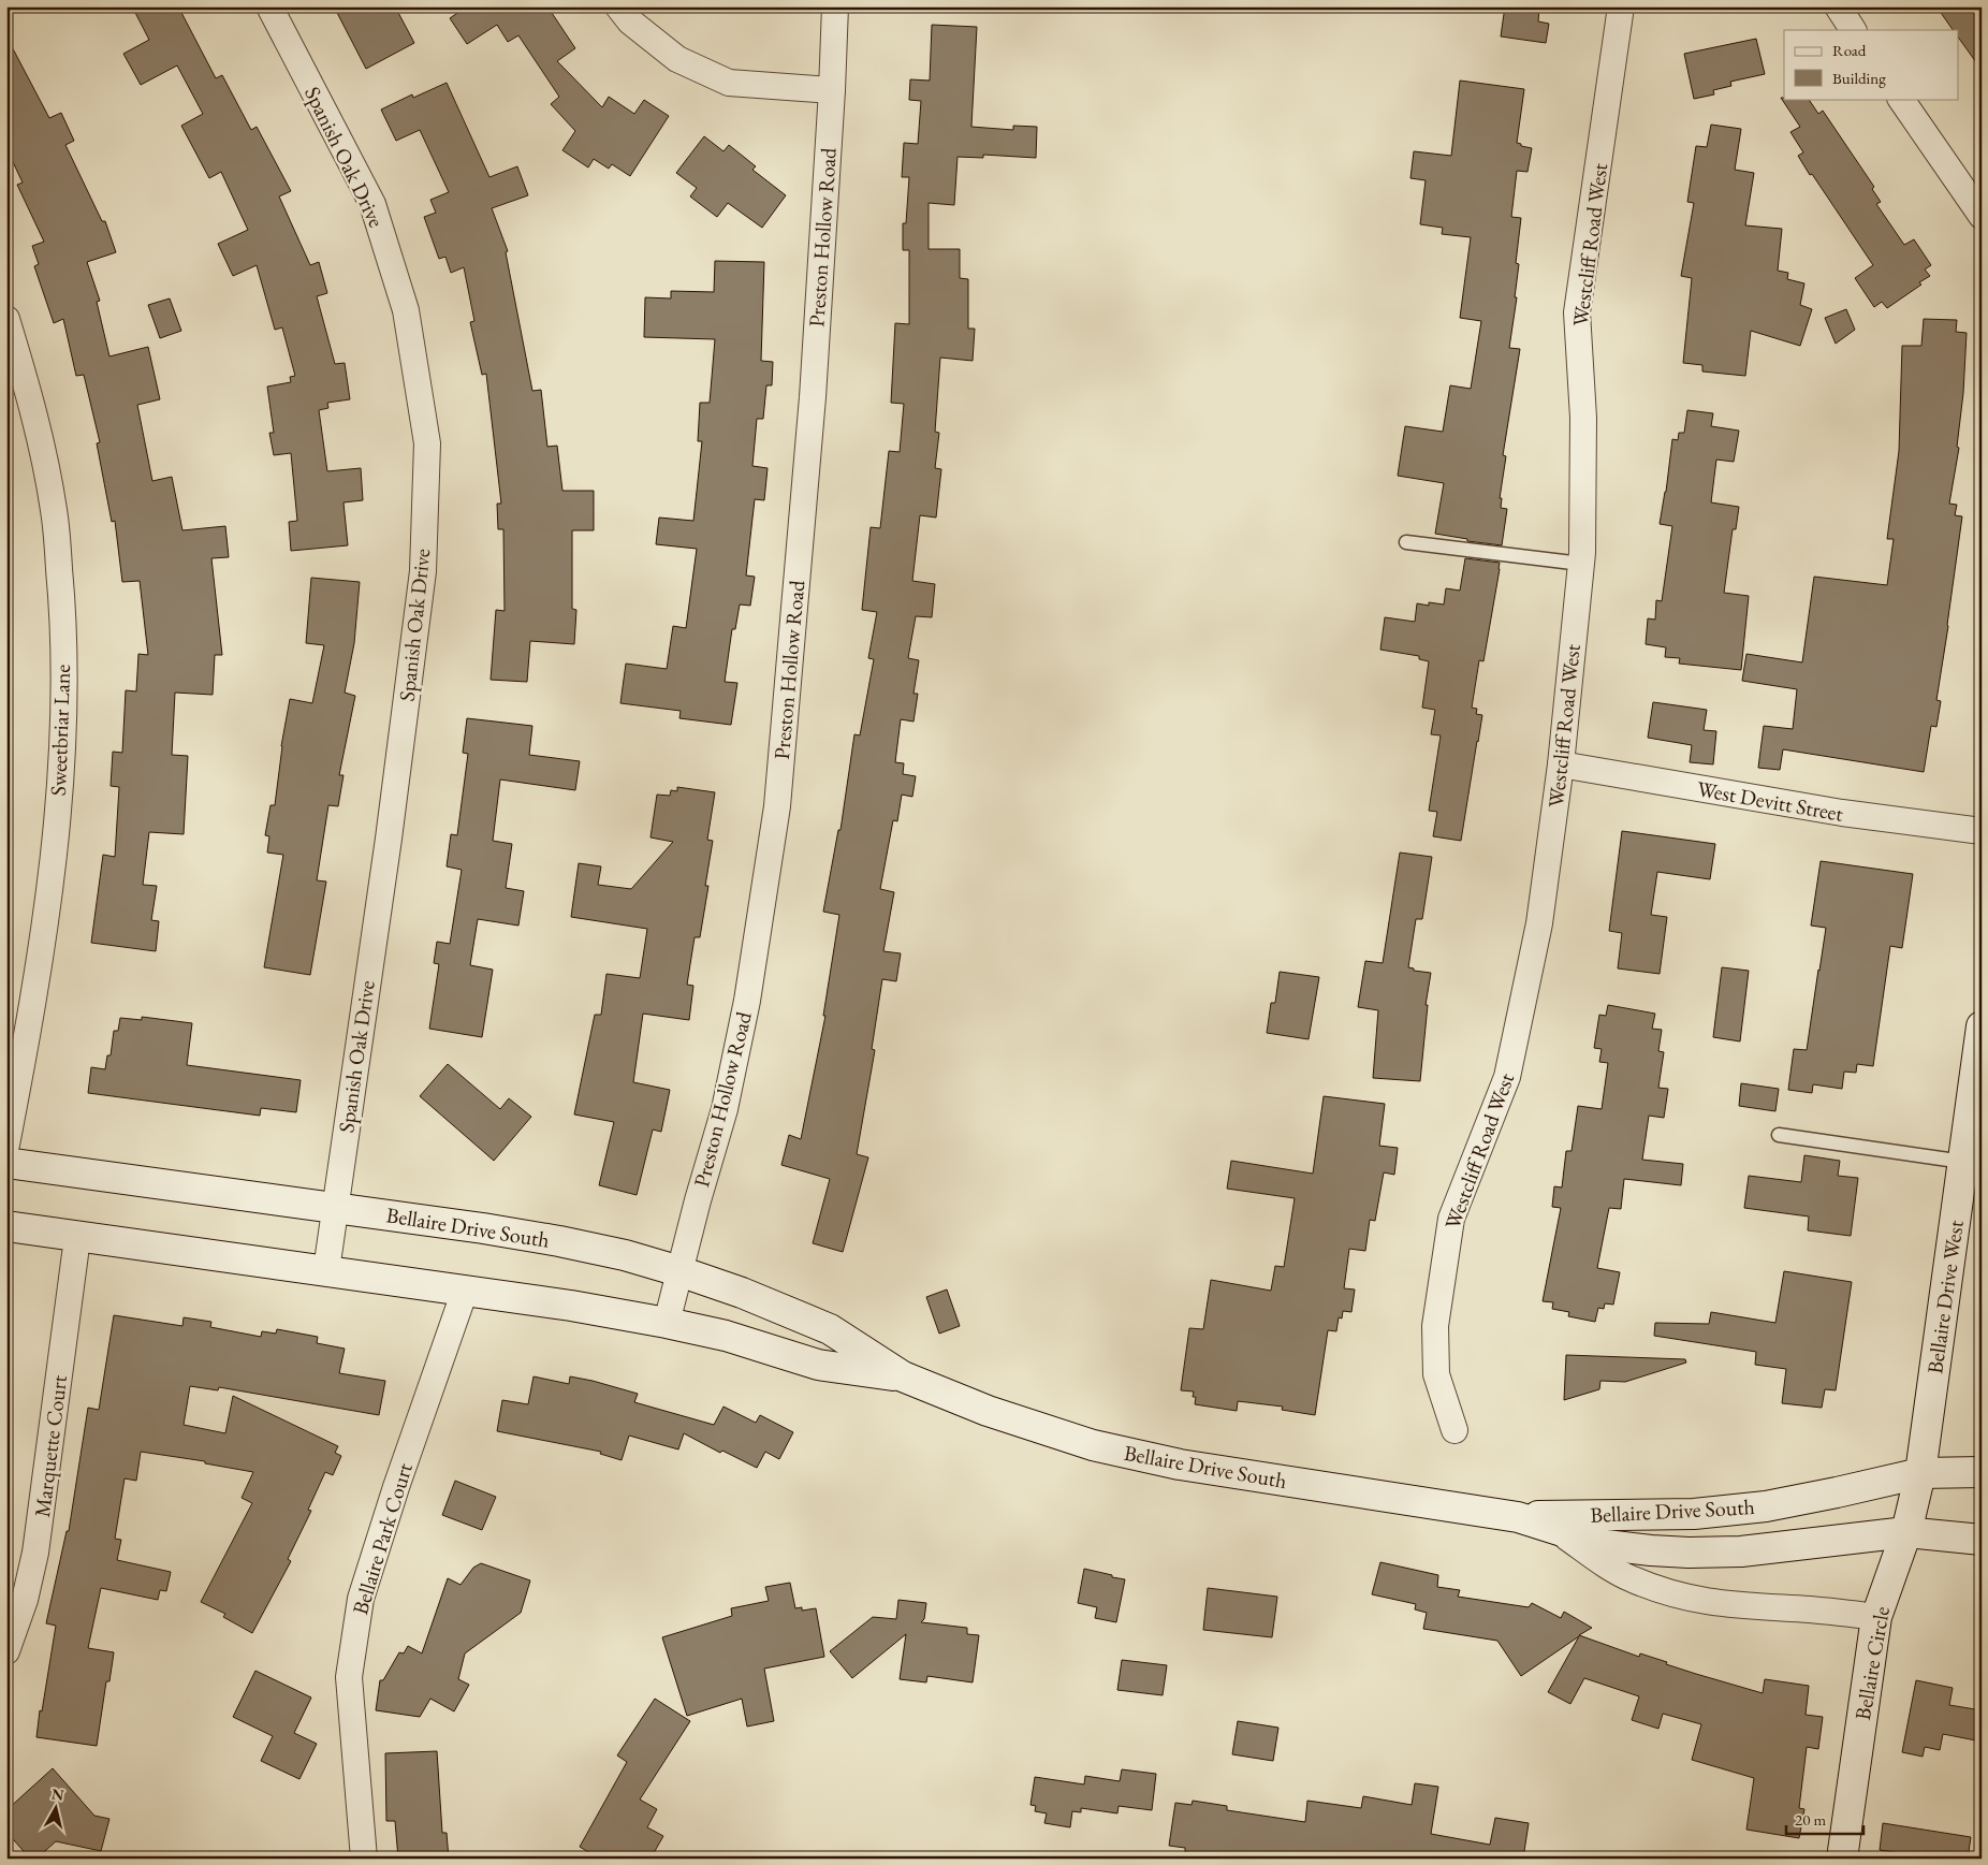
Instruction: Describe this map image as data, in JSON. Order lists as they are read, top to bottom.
{
  "streets": {
    "main road": ["Bellaire Drive South", "Bellaire Drive West", "Bellaire Circle"],
    "street": [
      "Spanish Oak Drive",
      "Preston Hollow Road",
      "Westcliff Road West",
      "Sweetbriar Lane",
      "West Devitt Street",
      "Marquette Court",
      "Bellaire Park Court"
    ]
  },
  "crossings": [
    ["Spanish Oak Drive", "Bellaire Drive South"],
    ["Preston Hollow Road", "Bellaire Drive South"],
    ["Westcliff Road West", "West Devitt Street"],
    ["Bellaire Drive South", "Bellaire Drive West"],
    ["Bellaire Drive South", "Marquette Court"],
    ["Bellaire Drive South", "Bellaire Park Court"],
    ["Bellaire Drive South", "Bellaire Circle"],
    ["Bellaire Drive West", "Bellaire Circle"]
  ],
  "legend": ["Road", "Building"],
  "scale_bar": "20 m",
  "north": "top"
}
